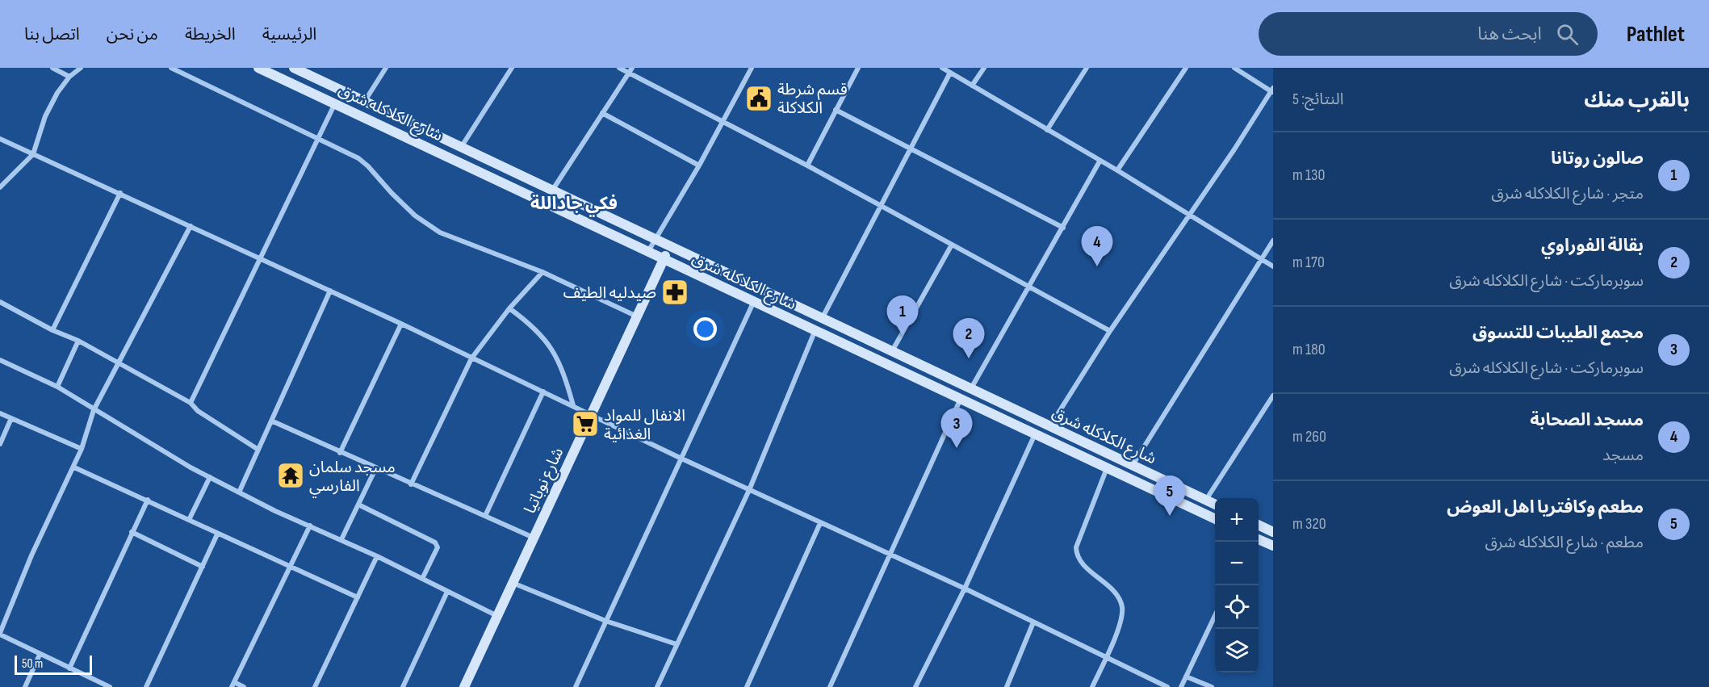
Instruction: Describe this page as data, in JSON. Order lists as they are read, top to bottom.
{
  "streets": {
    "street": ["شارع الكلاكله شرق", "شارع نوباتيا"]
  },
  "crossings": [
    ["شارع الكلاكله شرق", "شارع نوباتيا"]
  ],
  "districts": ["فكي جاداللة"],
  "places": {
    "public building": ["قسم شرطة الكلاكلة"],
    "pharmacy": ["صيدليه الطيف"],
    "supermarket": ["الانفال للمواد الغذائية"],
    "temple": ["مسجد سلمان الفارسي"]
  },
  "scale_bar": "50 m",
  "page": {
    "header": "Pathlet",
    "search": "ابحث هنا",
    "nav": [
      "الرئيسية",
      "الخريطة",
      "من نحن",
      "اتصل بنا"
    ],
    "heading": ["بالقرب منك", "النتائج: 5"],
    "list": [
      {
        "mark": "1",
        "name": "صالون روتانا",
        "note": "متجر · شارع الكلاكله شرق",
        "value": "130 m"
      },
      {
        "mark": "2",
        "name": "بقالة الفوراوي",
        "note": "سوبرماركت · شارع الكلاكله شرق",
        "value": "170 m"
      },
      {
        "mark": "3",
        "name": "مجمع الطيبات للتسوق",
        "note": "سوبرماركت · شارع الكلاكله شرق",
        "value": "180 m"
      },
      {
        "mark": "4",
        "name": "مسجد الصحابة",
        "note": "مسجد",
        "value": "260 m"
      },
      {
        "mark": "5",
        "name": "مطعم وكافتريا اهل العوض",
        "note": "مطعم · شارع الكلاكله شرق",
        "value": "320 m"
      }
    ],
    "pins": [
      "4",
      "1",
      "2",
      "3",
      "5"
    ],
    "map_buttons": ["+", "−"],
    "scale": "50 m"
  }
}
